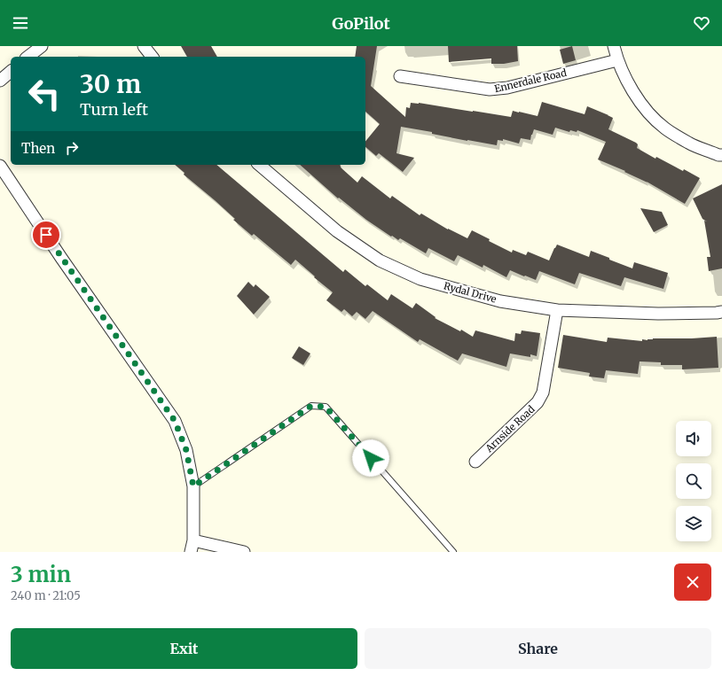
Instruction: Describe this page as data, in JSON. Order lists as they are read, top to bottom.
{
  "streets": {
    "street": ["Ennerdale Road", "Rydal Drive", "Arnside Road"]
  },
  "crossings": [
    ["Rydal Drive", "Arnside Road"]
  ],
  "page": {
    "header": "GoPilot",
    "turn": ["30 m", "Turn left"],
    "then": "Then",
    "heading": ["3 min", "240 m · 21:05"],
    "buttons": ["Exit", "Share"]
  }
}
